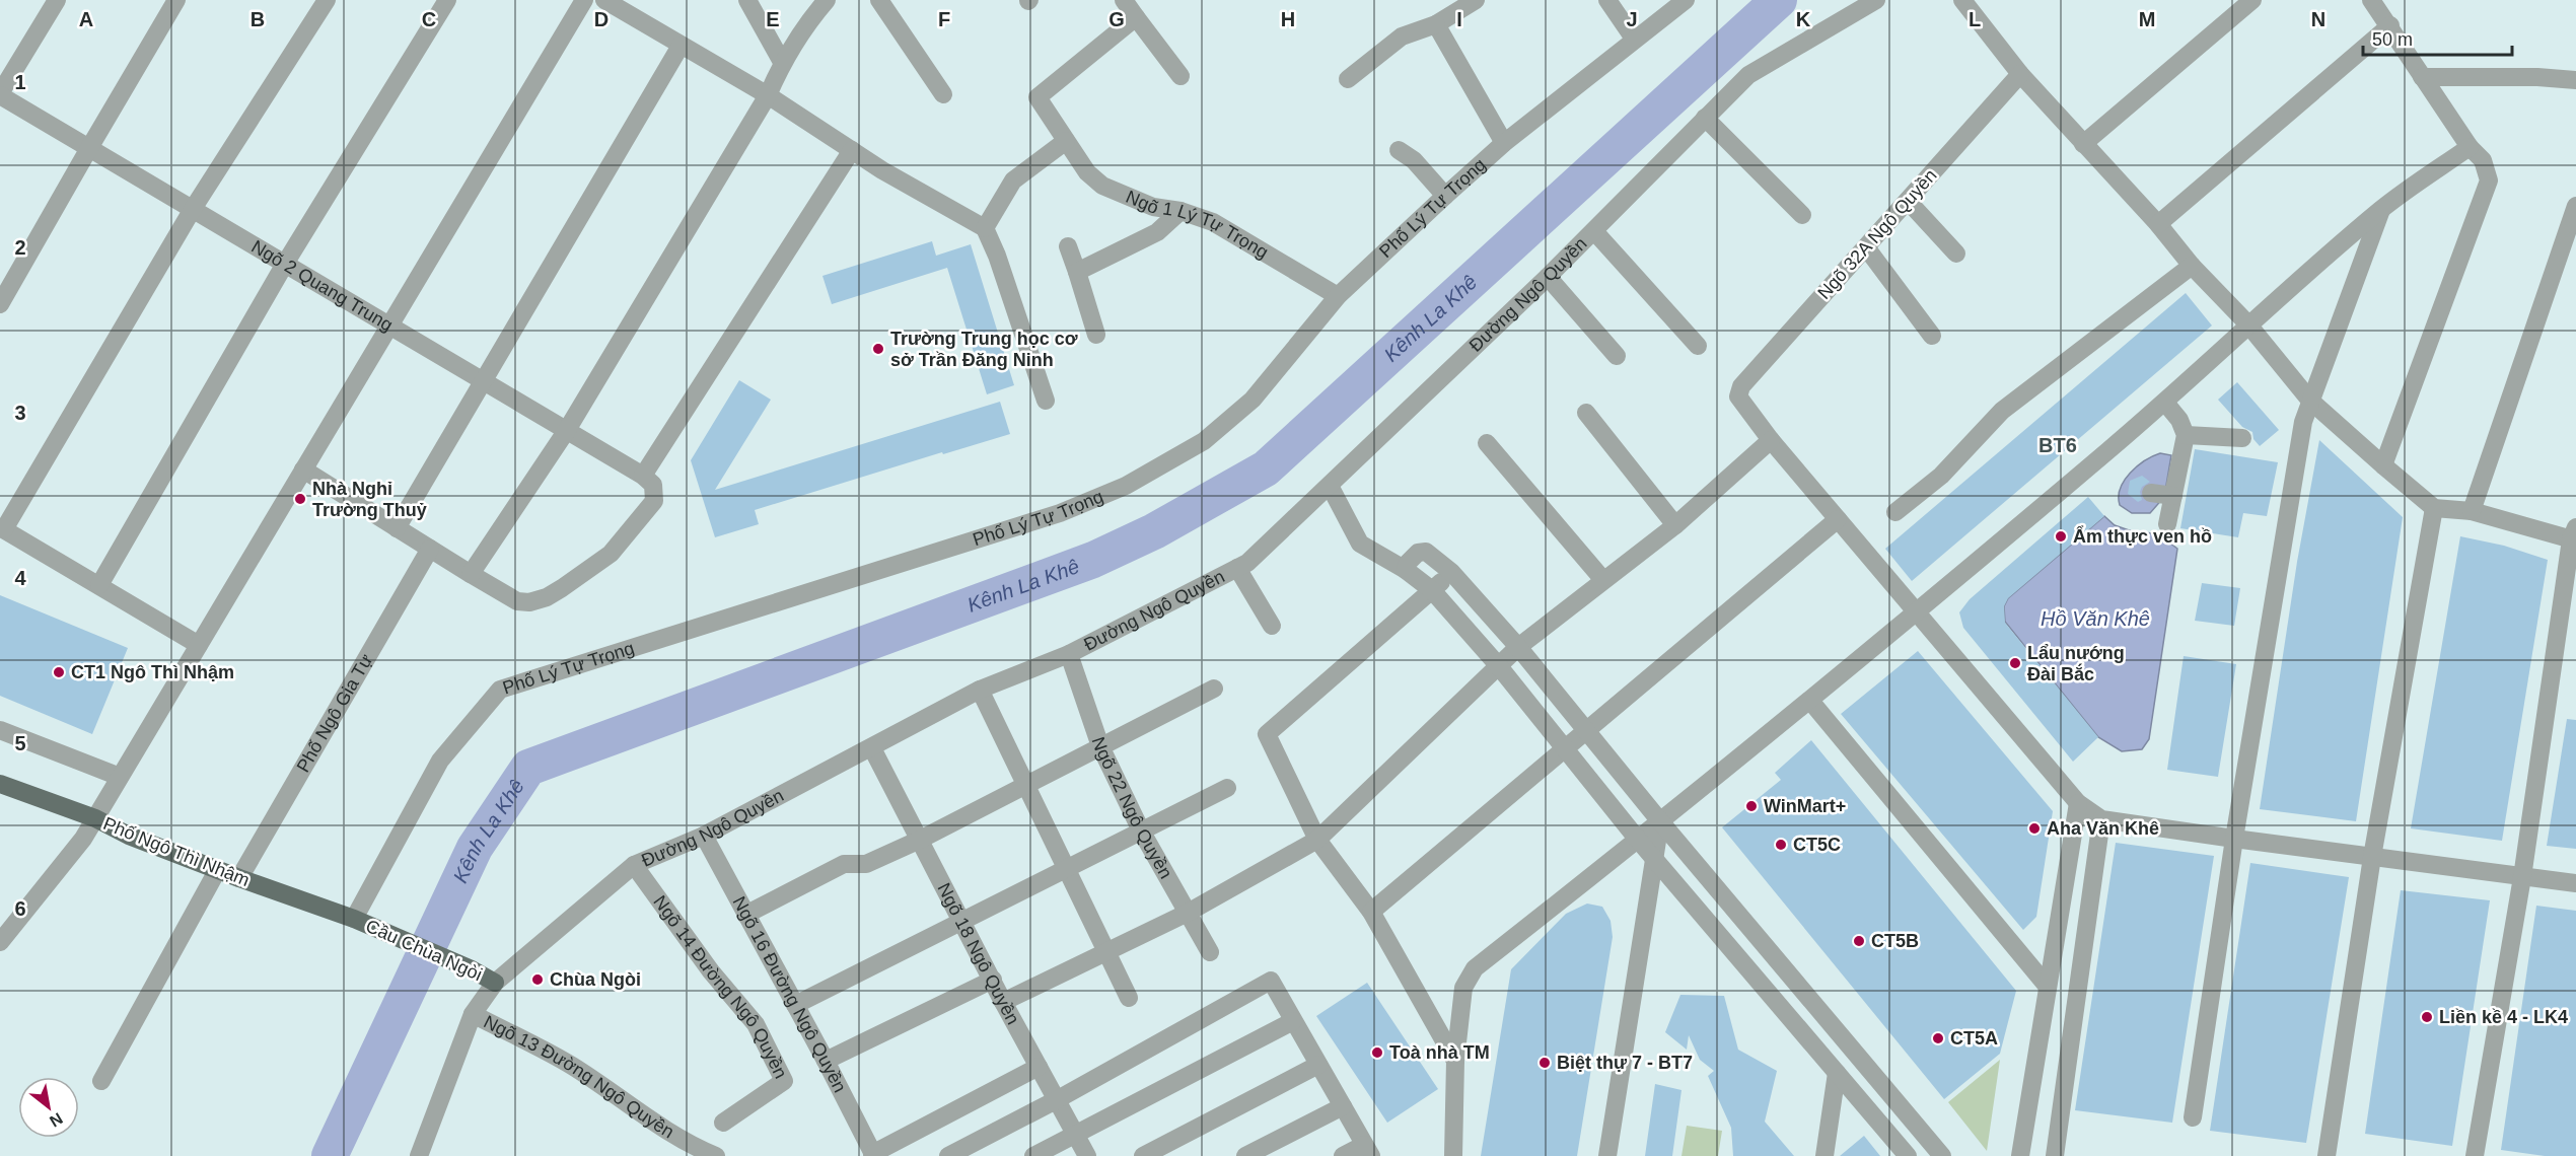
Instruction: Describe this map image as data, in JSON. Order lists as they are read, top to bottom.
{
  "streets": {
    "main road": ["Phố Ngô Thì Nhậm", "Cầu Chùa Ngòi"],
    "street": [
      "Phố Lý Tự Trọng",
      "Ngõ 1 Lý Tự Trọng",
      "Ngõ 32A Ngô Quyền",
      "Ngõ 2 Quang Trung",
      "Đường Ngô Quyền",
      "Phố Ngô Gia Tự",
      "Ngõ 22 Ngô Quyền",
      "Ngõ 18 Ngô Quyền",
      "Ngõ 14 Đường Ngô Quyền",
      "Ngõ 16 Đường Ngô Quyền",
      "Ngõ 13 Đường Ngô Quyền"
    ]
  },
  "crossings": [
    ["Phố Lý Tự Trọng", "Ngõ 1 Lý Tự Trọng"],
    ["Phố Lý Tự Trọng", "Phố Ngô Thì Nhậm"],
    ["Phố Lý Tự Trọng", "Cầu Chùa Ngòi"],
    ["Đường Ngô Quyền", "Ngõ 22 Ngô Quyền"],
    ["Đường Ngô Quyền", "Cầu Chùa Ngòi"],
    ["Đường Ngô Quyền", "Ngõ 18 Ngô Quyền"],
    ["Đường Ngô Quyền", "Ngõ 14 Đường Ngô Quyền"],
    ["Đường Ngô Quyền", "Ngõ 16 Đường Ngô Quyền"],
    ["Đường Ngô Quyền", "Ngõ 13 Đường Ngô Quyền"],
    ["Phố Ngô Gia Tự", "Phố Ngô Thì Nhậm"],
    ["Phố Ngô Thì Nhậm", "Cầu Chùa Ngòi"]
  ],
  "districts": ["BT6"],
  "water": ["Kênh La Khê", "Hồ Văn Khê"],
  "places": [
    "Trường Trung học cơ sở Trần Đăng Ninh",
    "Nhà Nghỉ Trường Thuỷ",
    "Ẩm thực ven hồ",
    "Lẩu nướng Đài Bắc",
    "CT1 Ngô Thì Nhậm",
    "WinMart+",
    "Aha Văn Khê",
    "CT5C",
    "CT5B",
    "Chùa Ngòi",
    "Liền kề 4 - LK4",
    "CT5A",
    "Toà nhà TM",
    "Biệt thự 7 - BT7"
  ],
  "scale_bar": "50 m",
  "north": "bottom right",
  "grid": {
    "columns": [
      "A",
      "B",
      "C",
      "D",
      "E",
      "F",
      "G",
      "H",
      "I",
      "J",
      "K",
      "L",
      "M",
      "N"
    ],
    "rows": [
      "1",
      "2",
      "3",
      "4",
      "5",
      "6"
    ]
  }
}
